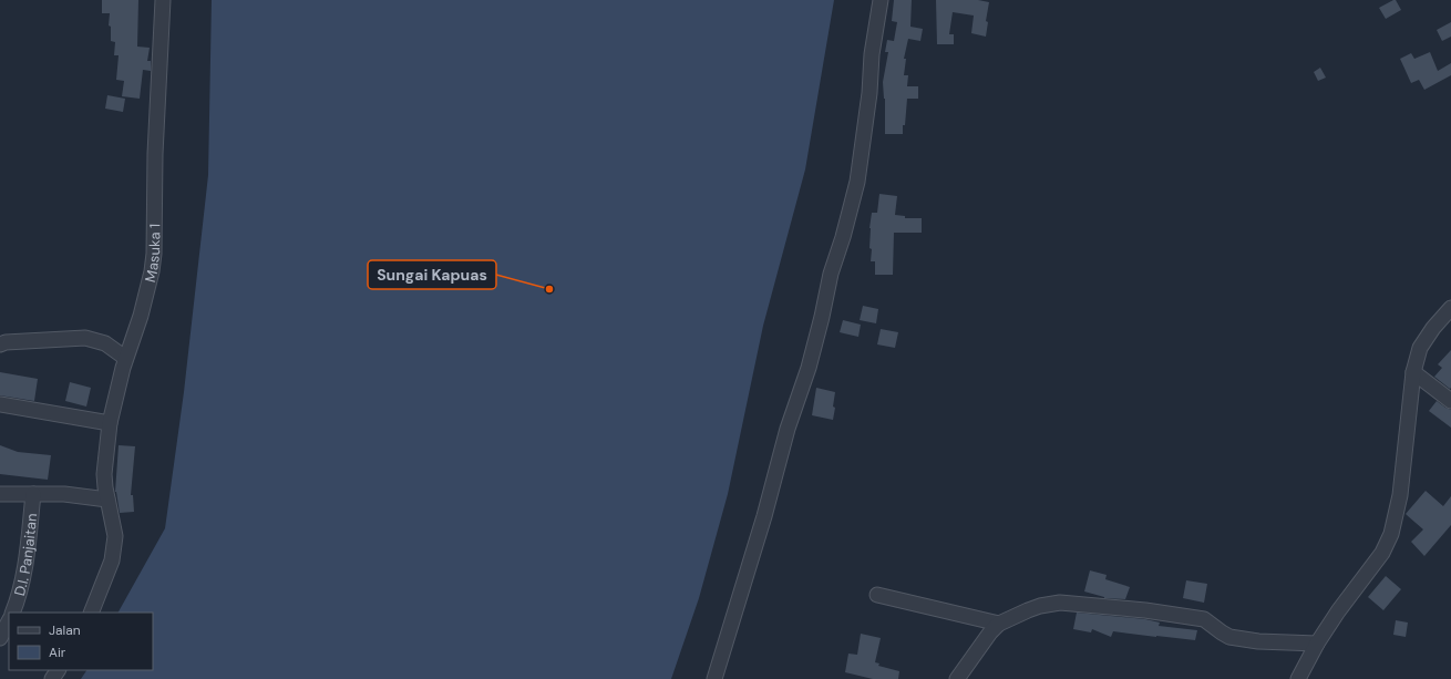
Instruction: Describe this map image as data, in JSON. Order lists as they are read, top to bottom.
{
  "streets": {
    "street": ["Masuka 1", "D.I. Panjaitan"]
  },
  "places": ["Sungai Kapuas"],
  "legend": ["Jalan", "Air"]
}
